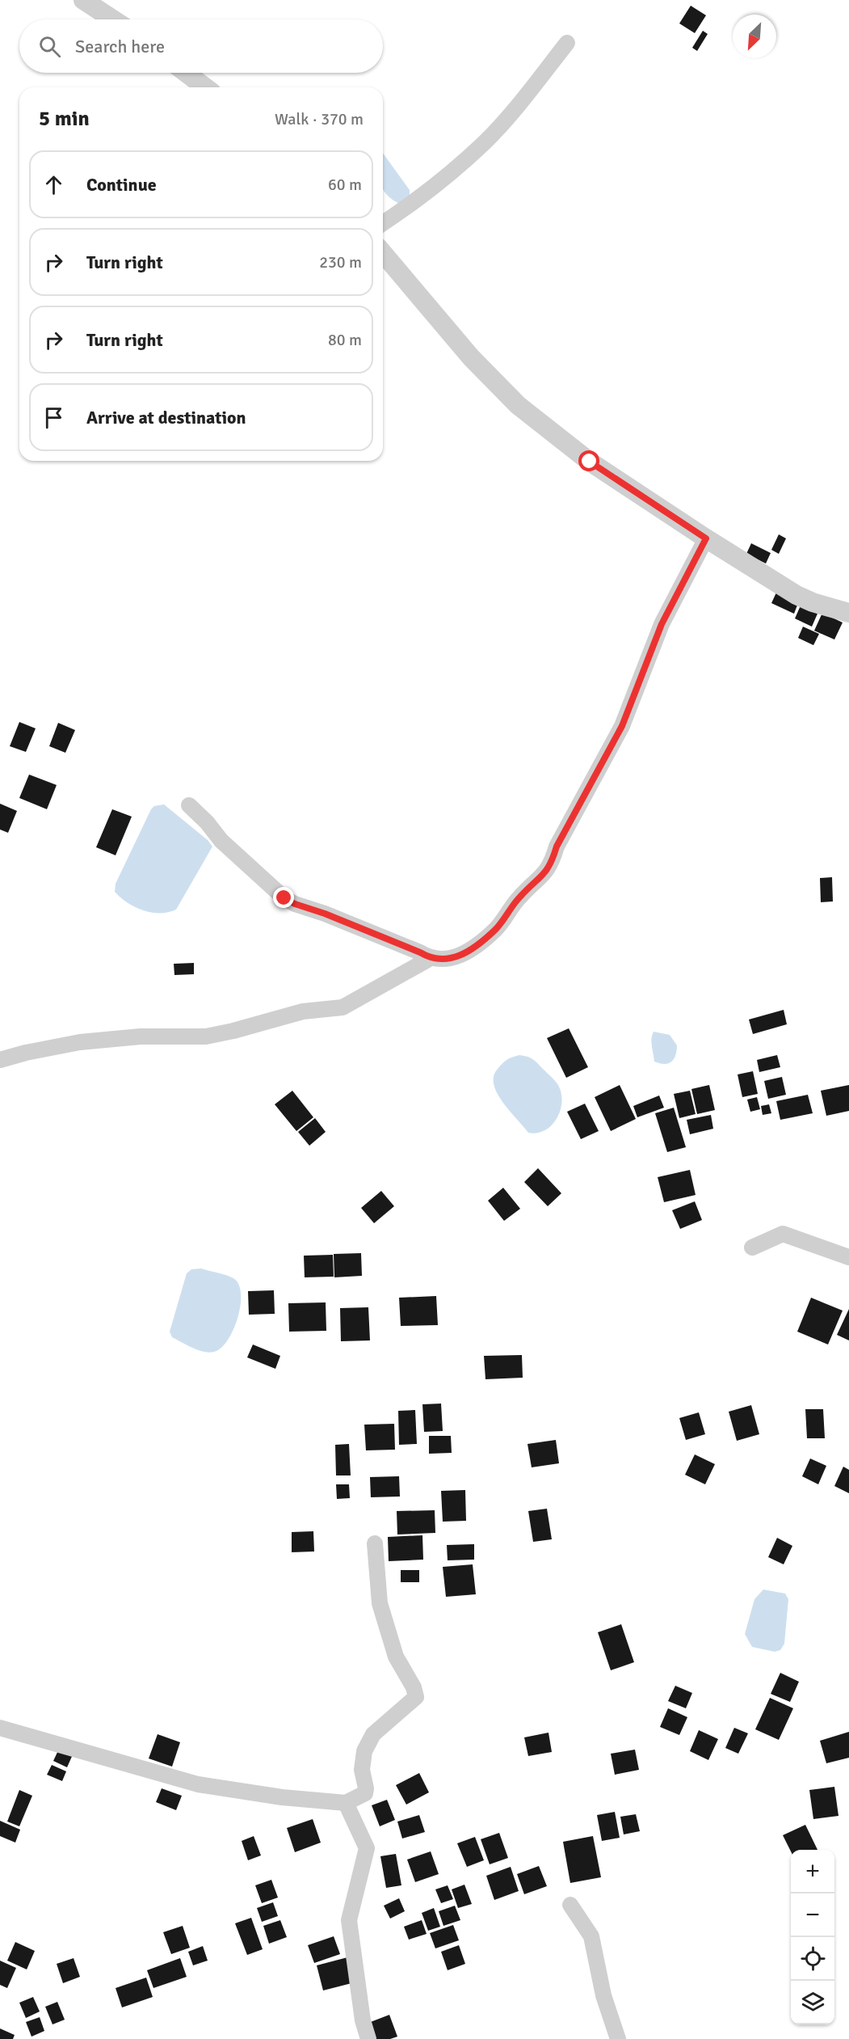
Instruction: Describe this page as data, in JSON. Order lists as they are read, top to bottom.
{
  "north": "bottom left",
  "page": {
    "search": "Search here",
    "heading": ["5 min", "Walk · 370 m"],
    "list": [
      ["Continue", "60 m"],
      ["Turn right", "230 m"],
      ["Turn right", "80 m"],
      "Arrive at destination"
    ],
    "map_buttons": ["+", "−"]
  }
}
